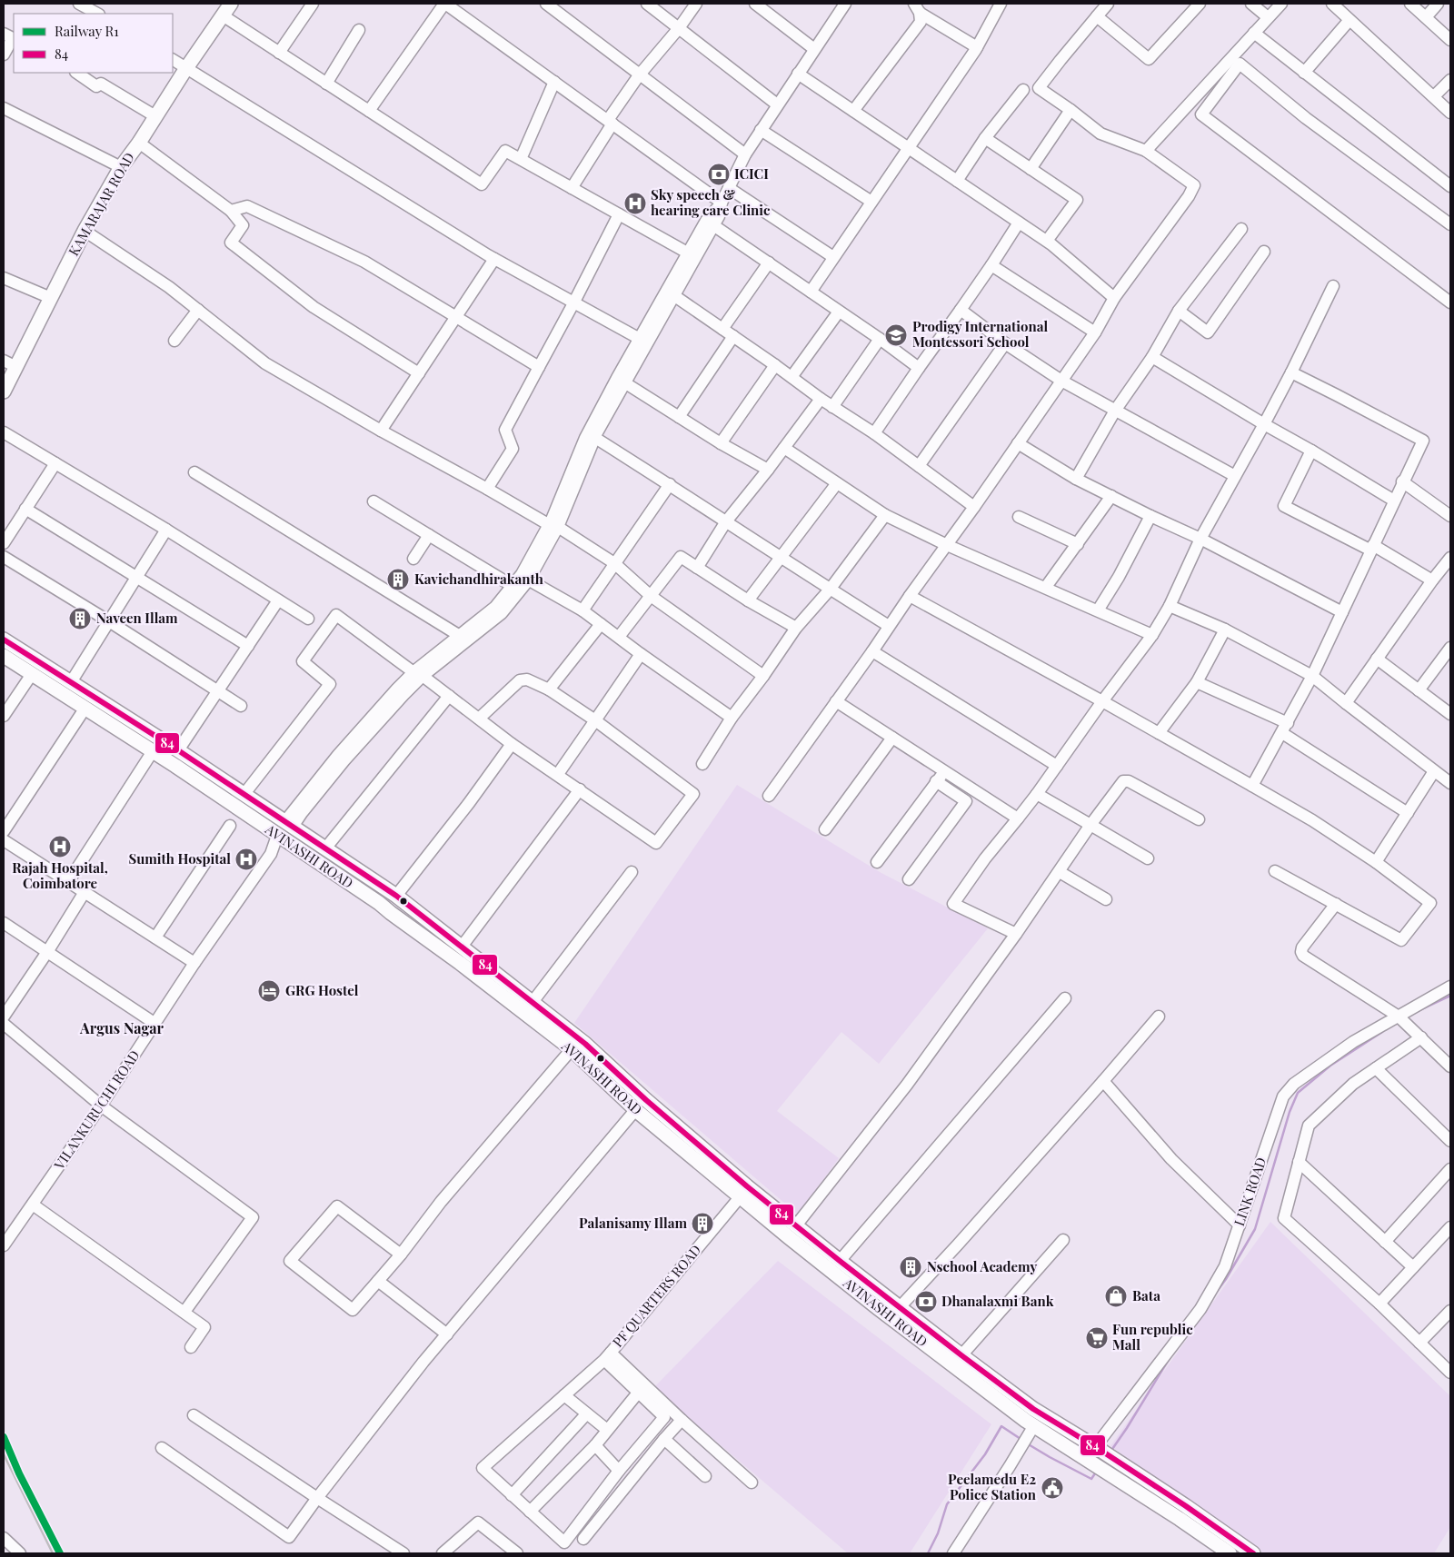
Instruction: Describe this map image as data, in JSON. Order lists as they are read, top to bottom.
{
  "streets": {
    "main road": ["KAMARAJAR ROAD", "AVINASHI ROAD"],
    "street": ["VILANKURUCHI ROAD", "LINK ROAD", "PF QUARTERS ROAD"]
  },
  "crossings": [
    ["AVINASHI ROAD", "VILANKURUCHI ROAD"],
    ["AVINASHI ROAD", "PF QUARTERS ROAD"]
  ],
  "districts": ["Argus Nagar"],
  "places": {
    "bank": ["ICICI", "Dhanalaxmi Bank"],
    "hospital": ["Sky speech & hearing care Clinic", "Rajah Hospital, Coimbatore", "Sumith Hospital"],
    "school or university": ["Prodigy International Montessori School"],
    "building": [
      "Kavichandhirakanth",
      "Naveen Illam",
      "Palanisamy Illam",
      "Nschool Academy"
    ],
    "hotel": ["GRG Hostel"],
    "shop": ["Bata"],
    "supermarket": ["Fun republic Mall"],
    "public building": ["Peelamedu E2 Police Station"]
  },
  "lines": ["transit line 84", "rail line R1"],
  "legend": ["Railway R1", "84"]
}
